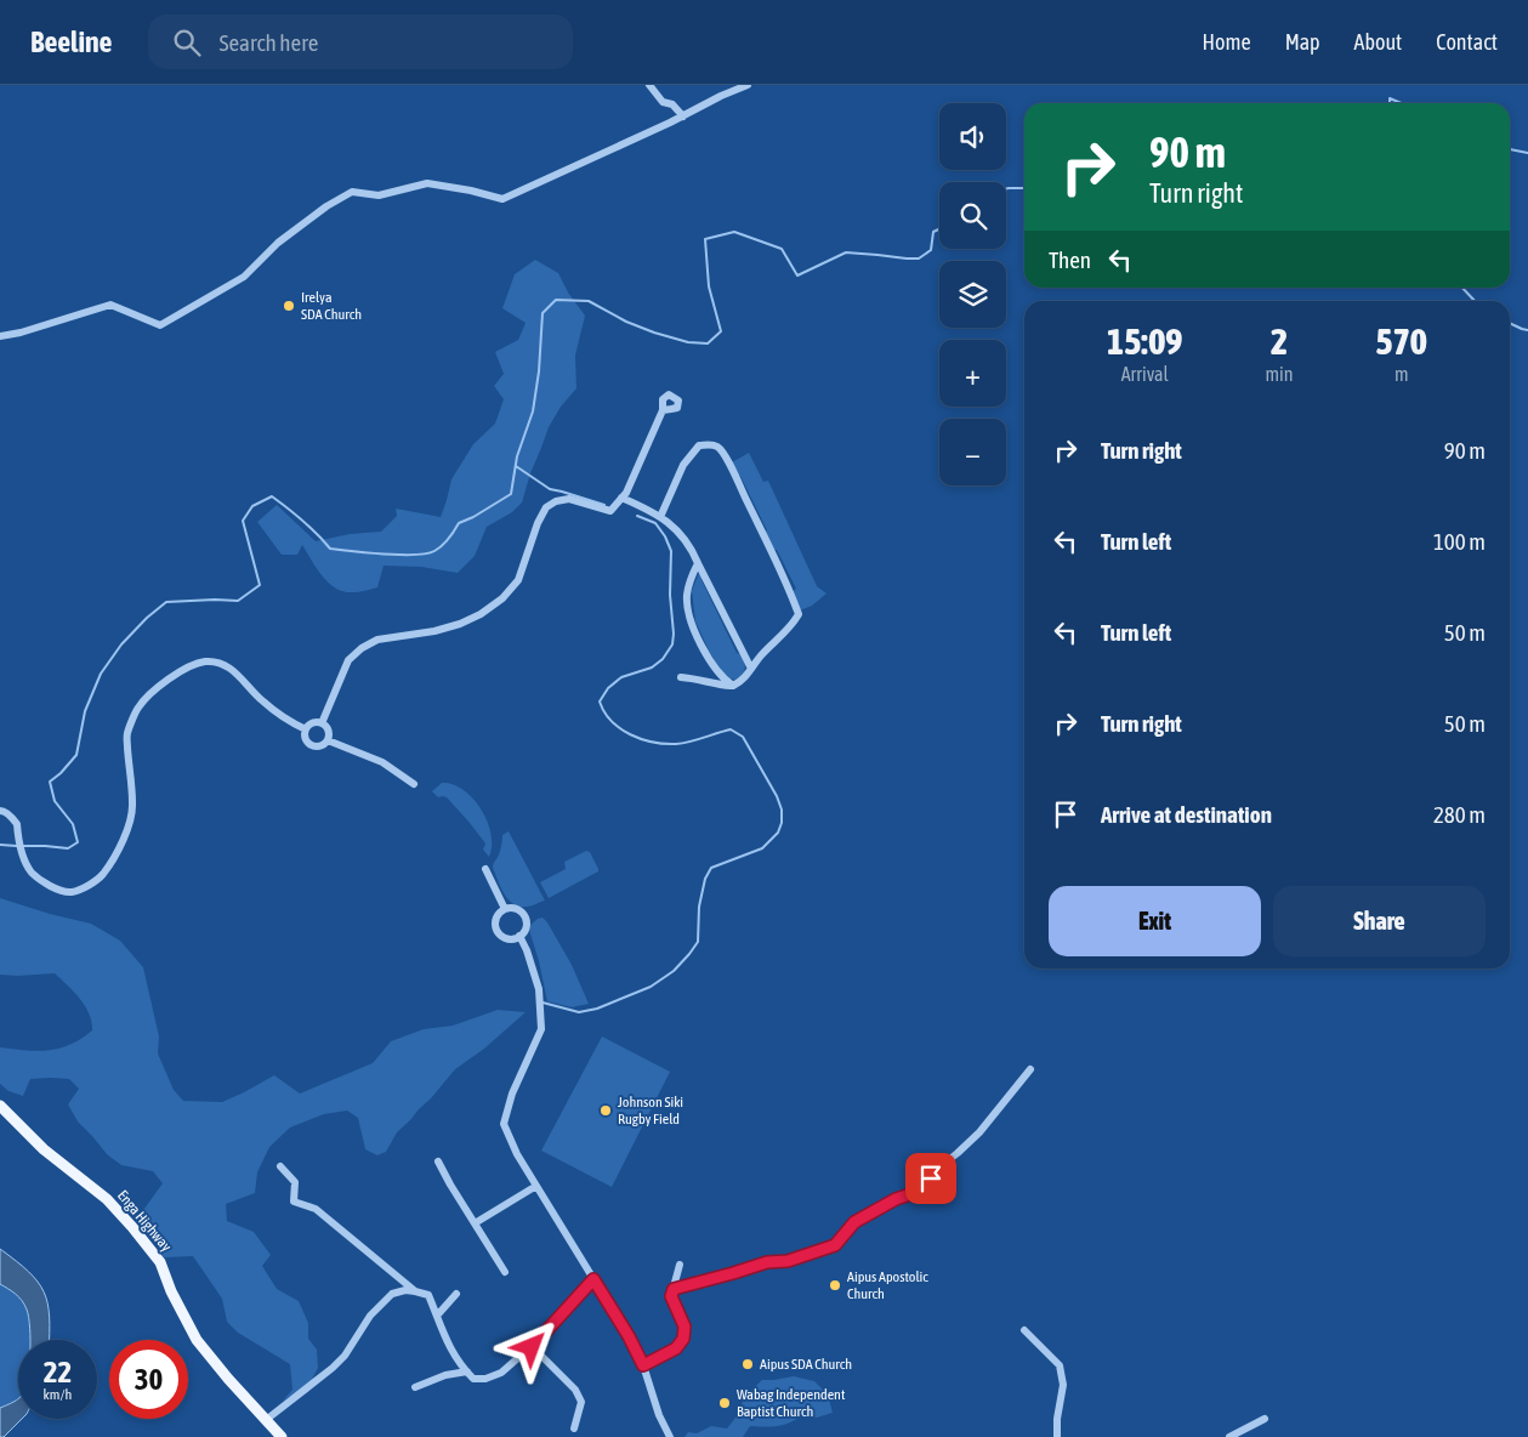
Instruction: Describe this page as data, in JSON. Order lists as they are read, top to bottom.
{
  "streets": {
    "main road": ["Enga Highway"]
  },
  "places": [
    "Irelya SDA Church",
    "Johnson Siki Rugby Field",
    "Aipus Apostolic Church",
    "Aipus SDA Church",
    "Wabag Independent Baptist Church"
  ],
  "page": {
    "header": "Beeline",
    "search": "Search here",
    "nav": [
      "Home",
      "Map",
      "About",
      "Contact"
    ],
    "map_buttons": ["+", "−"],
    "turn": ["90 m", "Turn right"],
    "then": "Then",
    "eta": [
      "15:09",
      "Arrival",
      "2",
      "min",
      "570",
      "m"
    ],
    "list": [
      {
        "name": "Turn right",
        "value": "90 m"
      },
      {
        "name": "Turn left",
        "value": "100 m"
      },
      {
        "name": "Turn left",
        "value": "50 m"
      },
      {
        "name": "Turn right",
        "value": "50 m"
      },
      {
        "name": "Arrive at destination",
        "value": "280 m"
      }
    ],
    "buttons": ["Exit", "Share"],
    "speed": "22 km/h",
    "limit": "30"
  }
}
